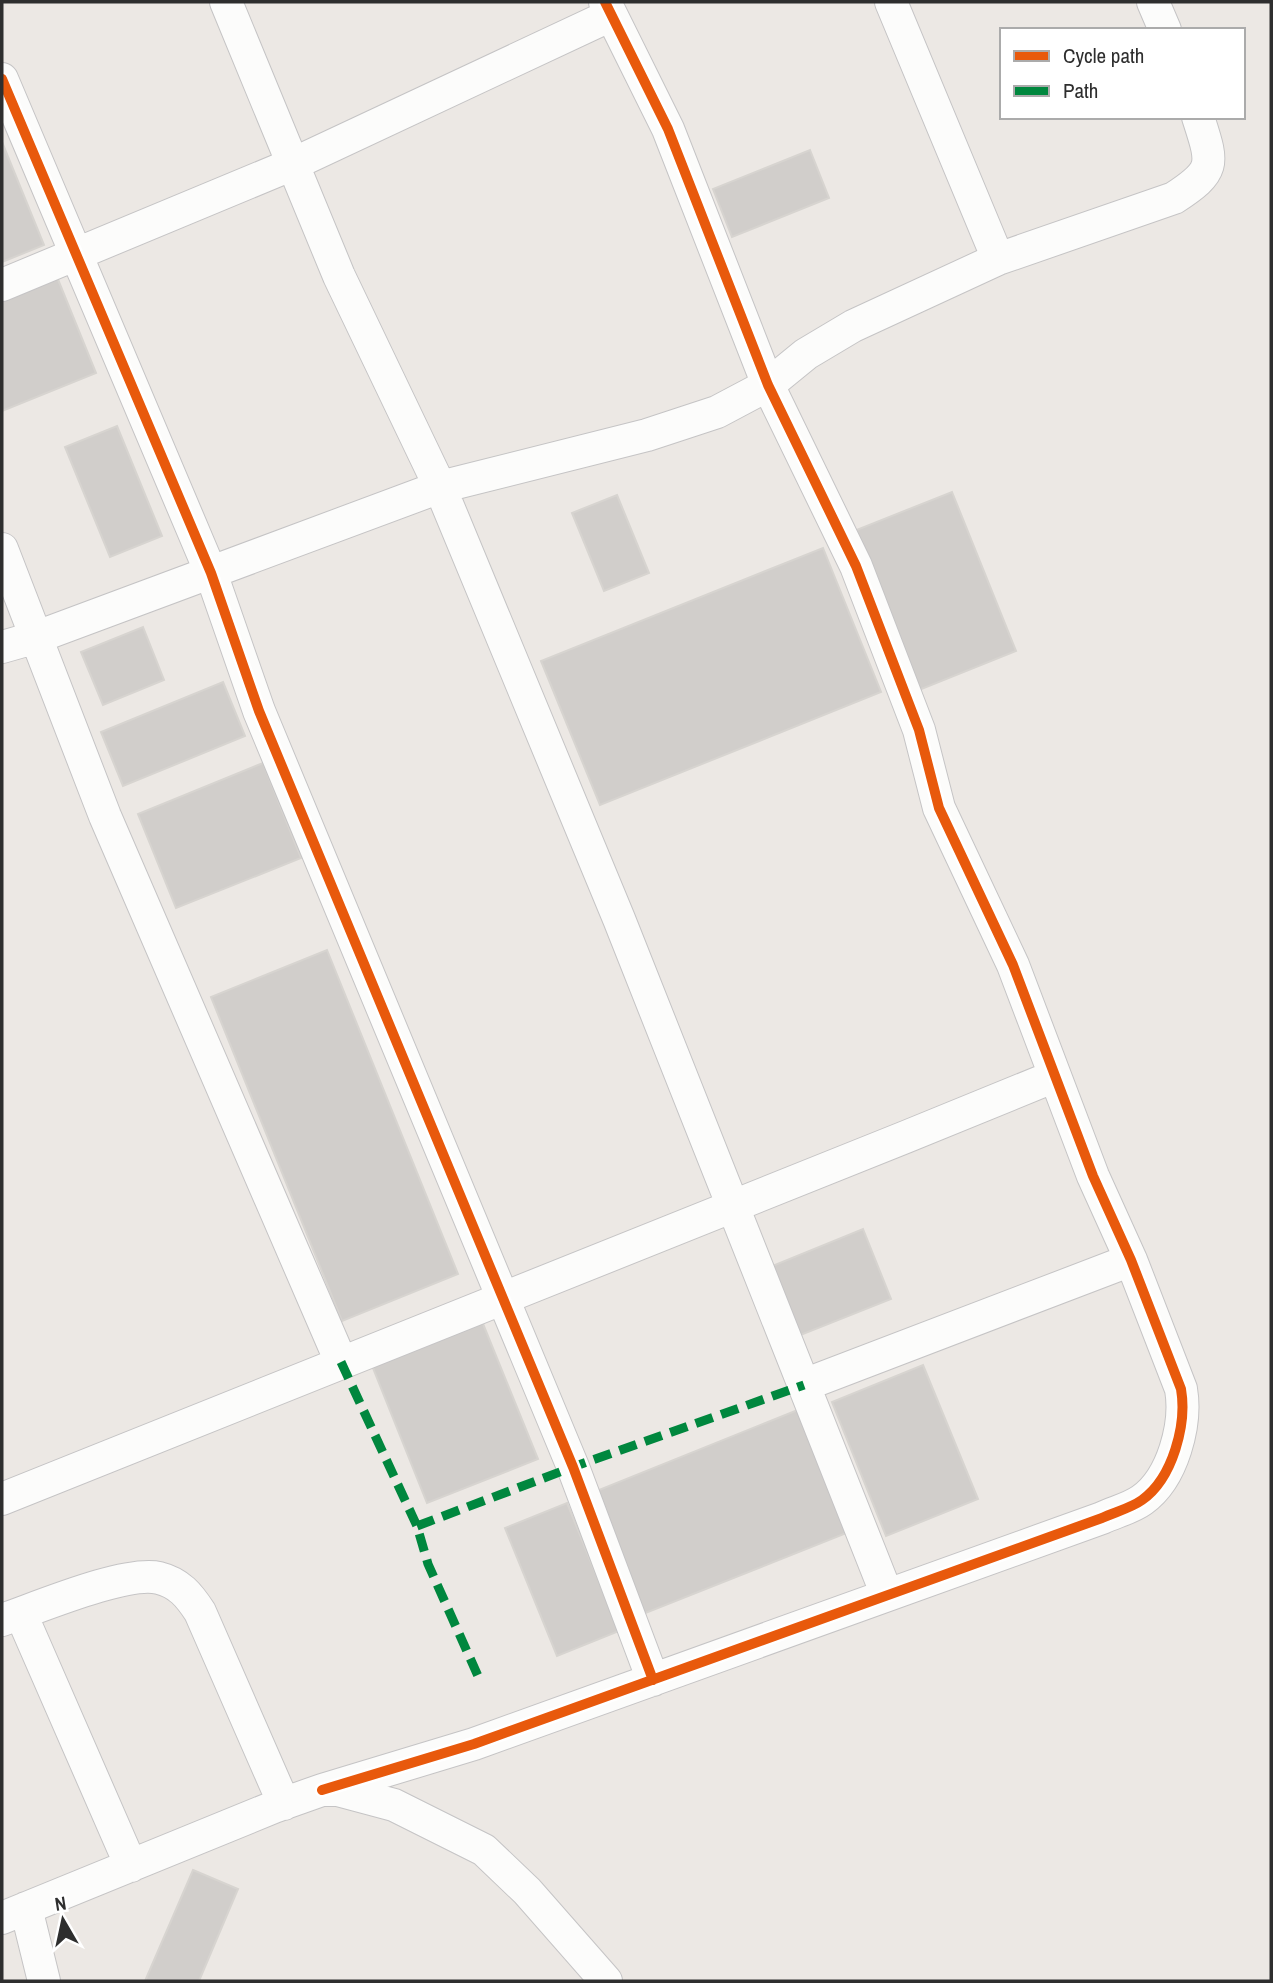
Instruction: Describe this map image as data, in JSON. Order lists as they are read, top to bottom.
{
  "legend": ["Cycle path", "Path"],
  "north": "top"
}
